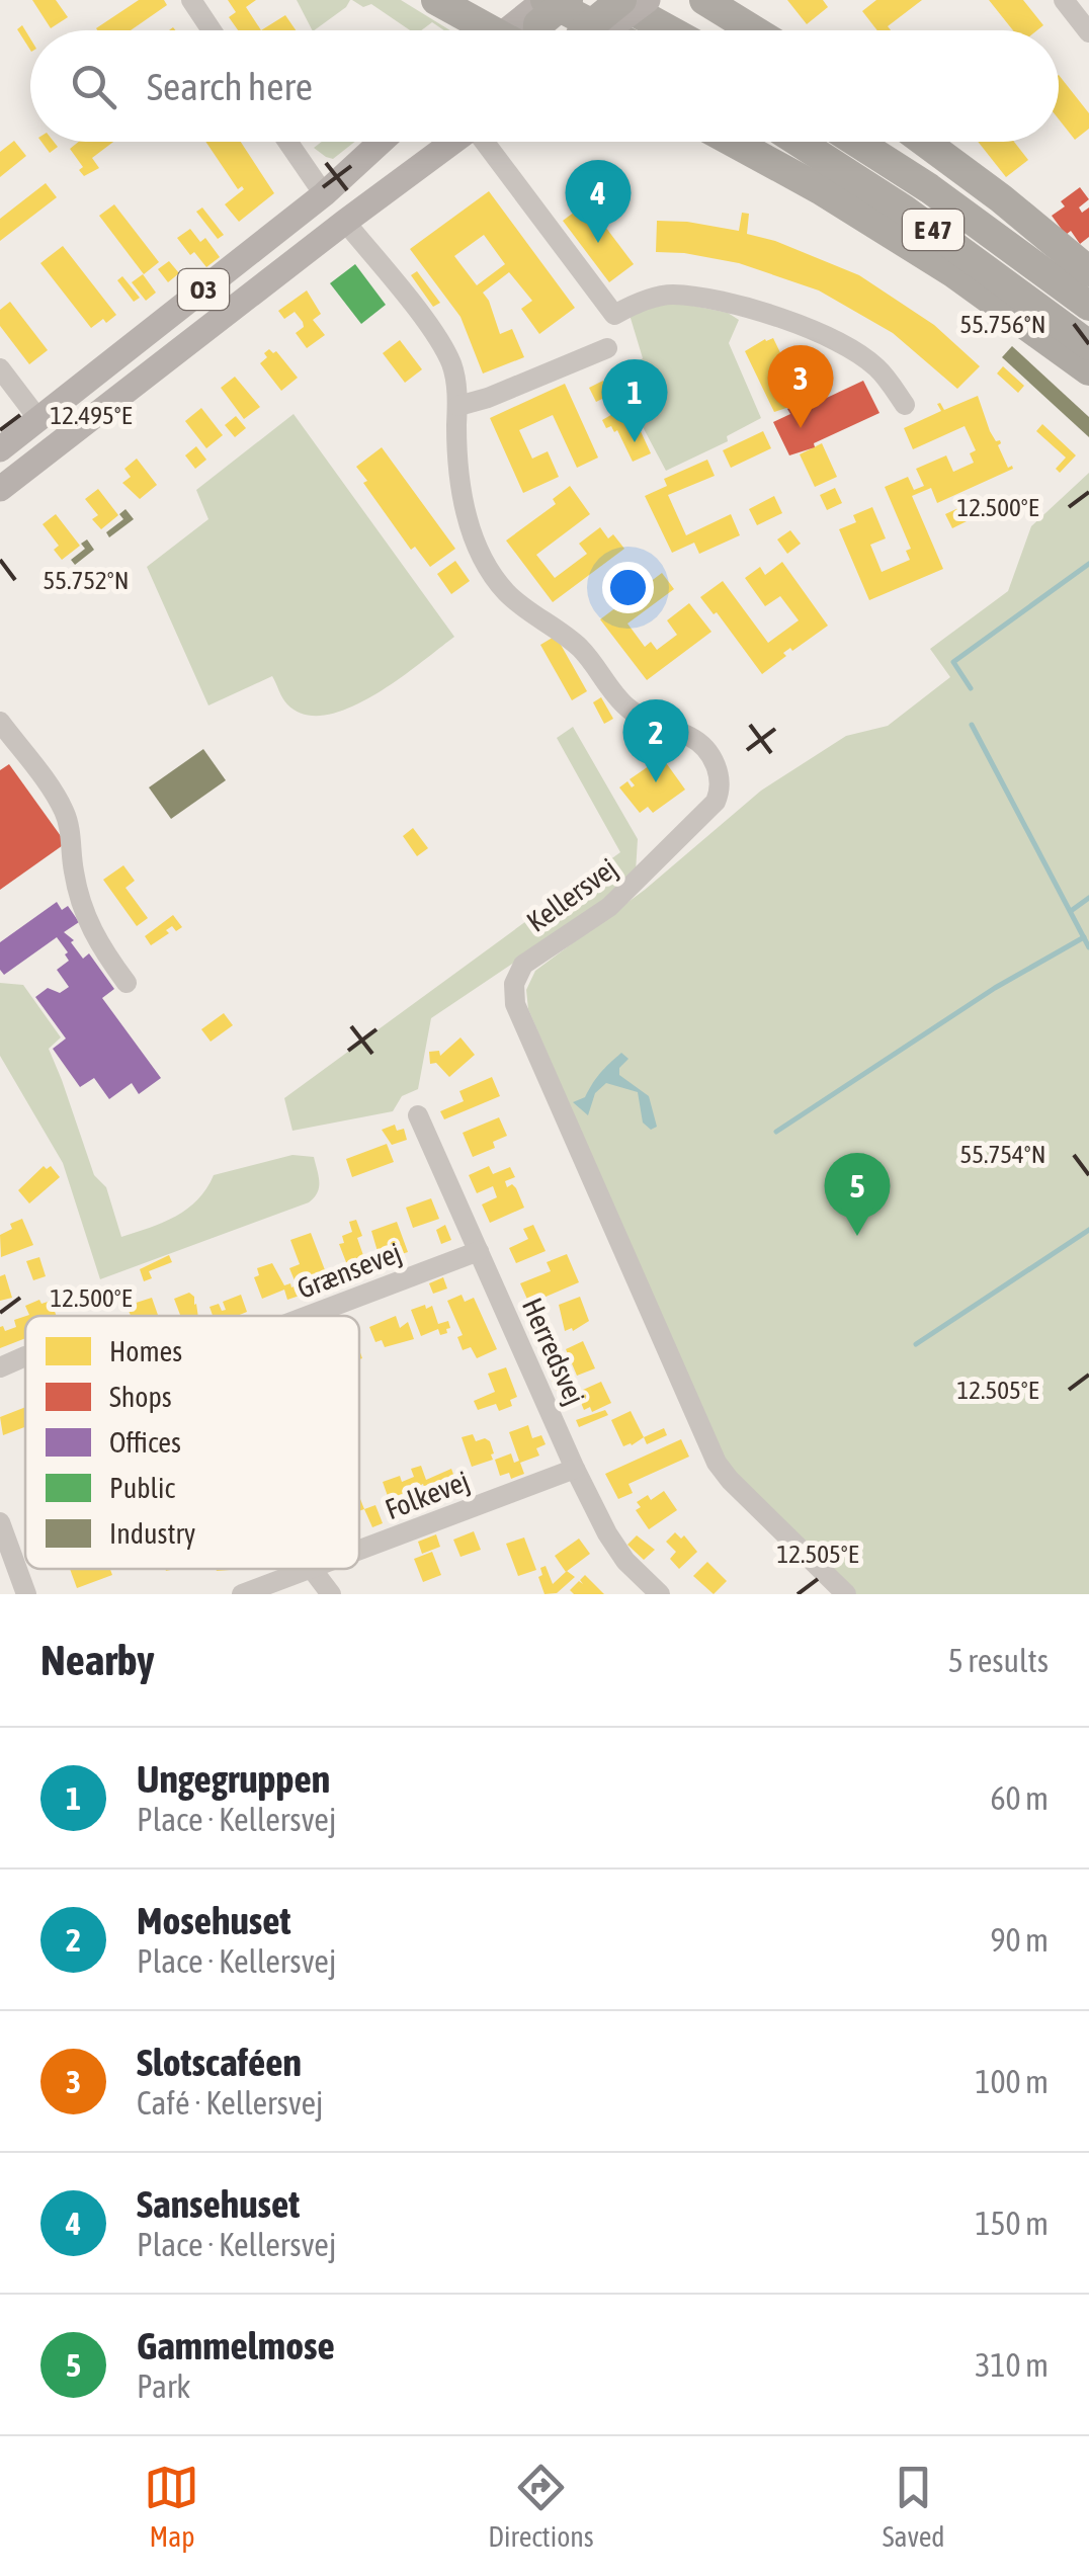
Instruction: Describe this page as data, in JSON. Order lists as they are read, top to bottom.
{
  "streets": {
    "highway": ["E 47"],
    "main road": ["O3"],
    "street": [
      "Kellersvej",
      "Grænsevej",
      "Herredsvej",
      "Folkevej"
    ]
  },
  "crossings": [
    ["O3", "Kellersvej"],
    ["Grænsevej", "Herredsvej"],
    ["Herredsvej", "Folkevej"]
  ],
  "legend": [
    "Homes",
    "Shops",
    "Offices",
    "Public",
    "Industry"
  ],
  "page": {
    "search": "Search here",
    "pins": [
      "4",
      "3",
      "1",
      "2",
      "5"
    ],
    "heading": ["Nearby", "5 results"],
    "list": [
      {
        "mark": "1",
        "name": "Ungegruppen",
        "note": "Place · Kellersvej",
        "value": "60 m"
      },
      {
        "mark": "2",
        "name": "Mosehuset",
        "note": "Place · Kellersvej",
        "value": "90 m"
      },
      {
        "mark": "3",
        "name": "Slotscaféen",
        "note": "Café · Kellersvej",
        "value": "100 m"
      },
      {
        "mark": "4",
        "name": "Sansehuset",
        "note": "Place · Kellersvej",
        "value": "150 m"
      },
      {
        "mark": "5",
        "name": "Gammelmose",
        "note": "Park",
        "value": "310 m"
      }
    ],
    "nav": ["Map", "Directions", "Saved"]
  },
  "coordinates": [
    "55.756°N",
    "12.495°E",
    "12.500°E",
    "55.752°N",
    "55.754°N",
    "12.505°E"
  ]
}
